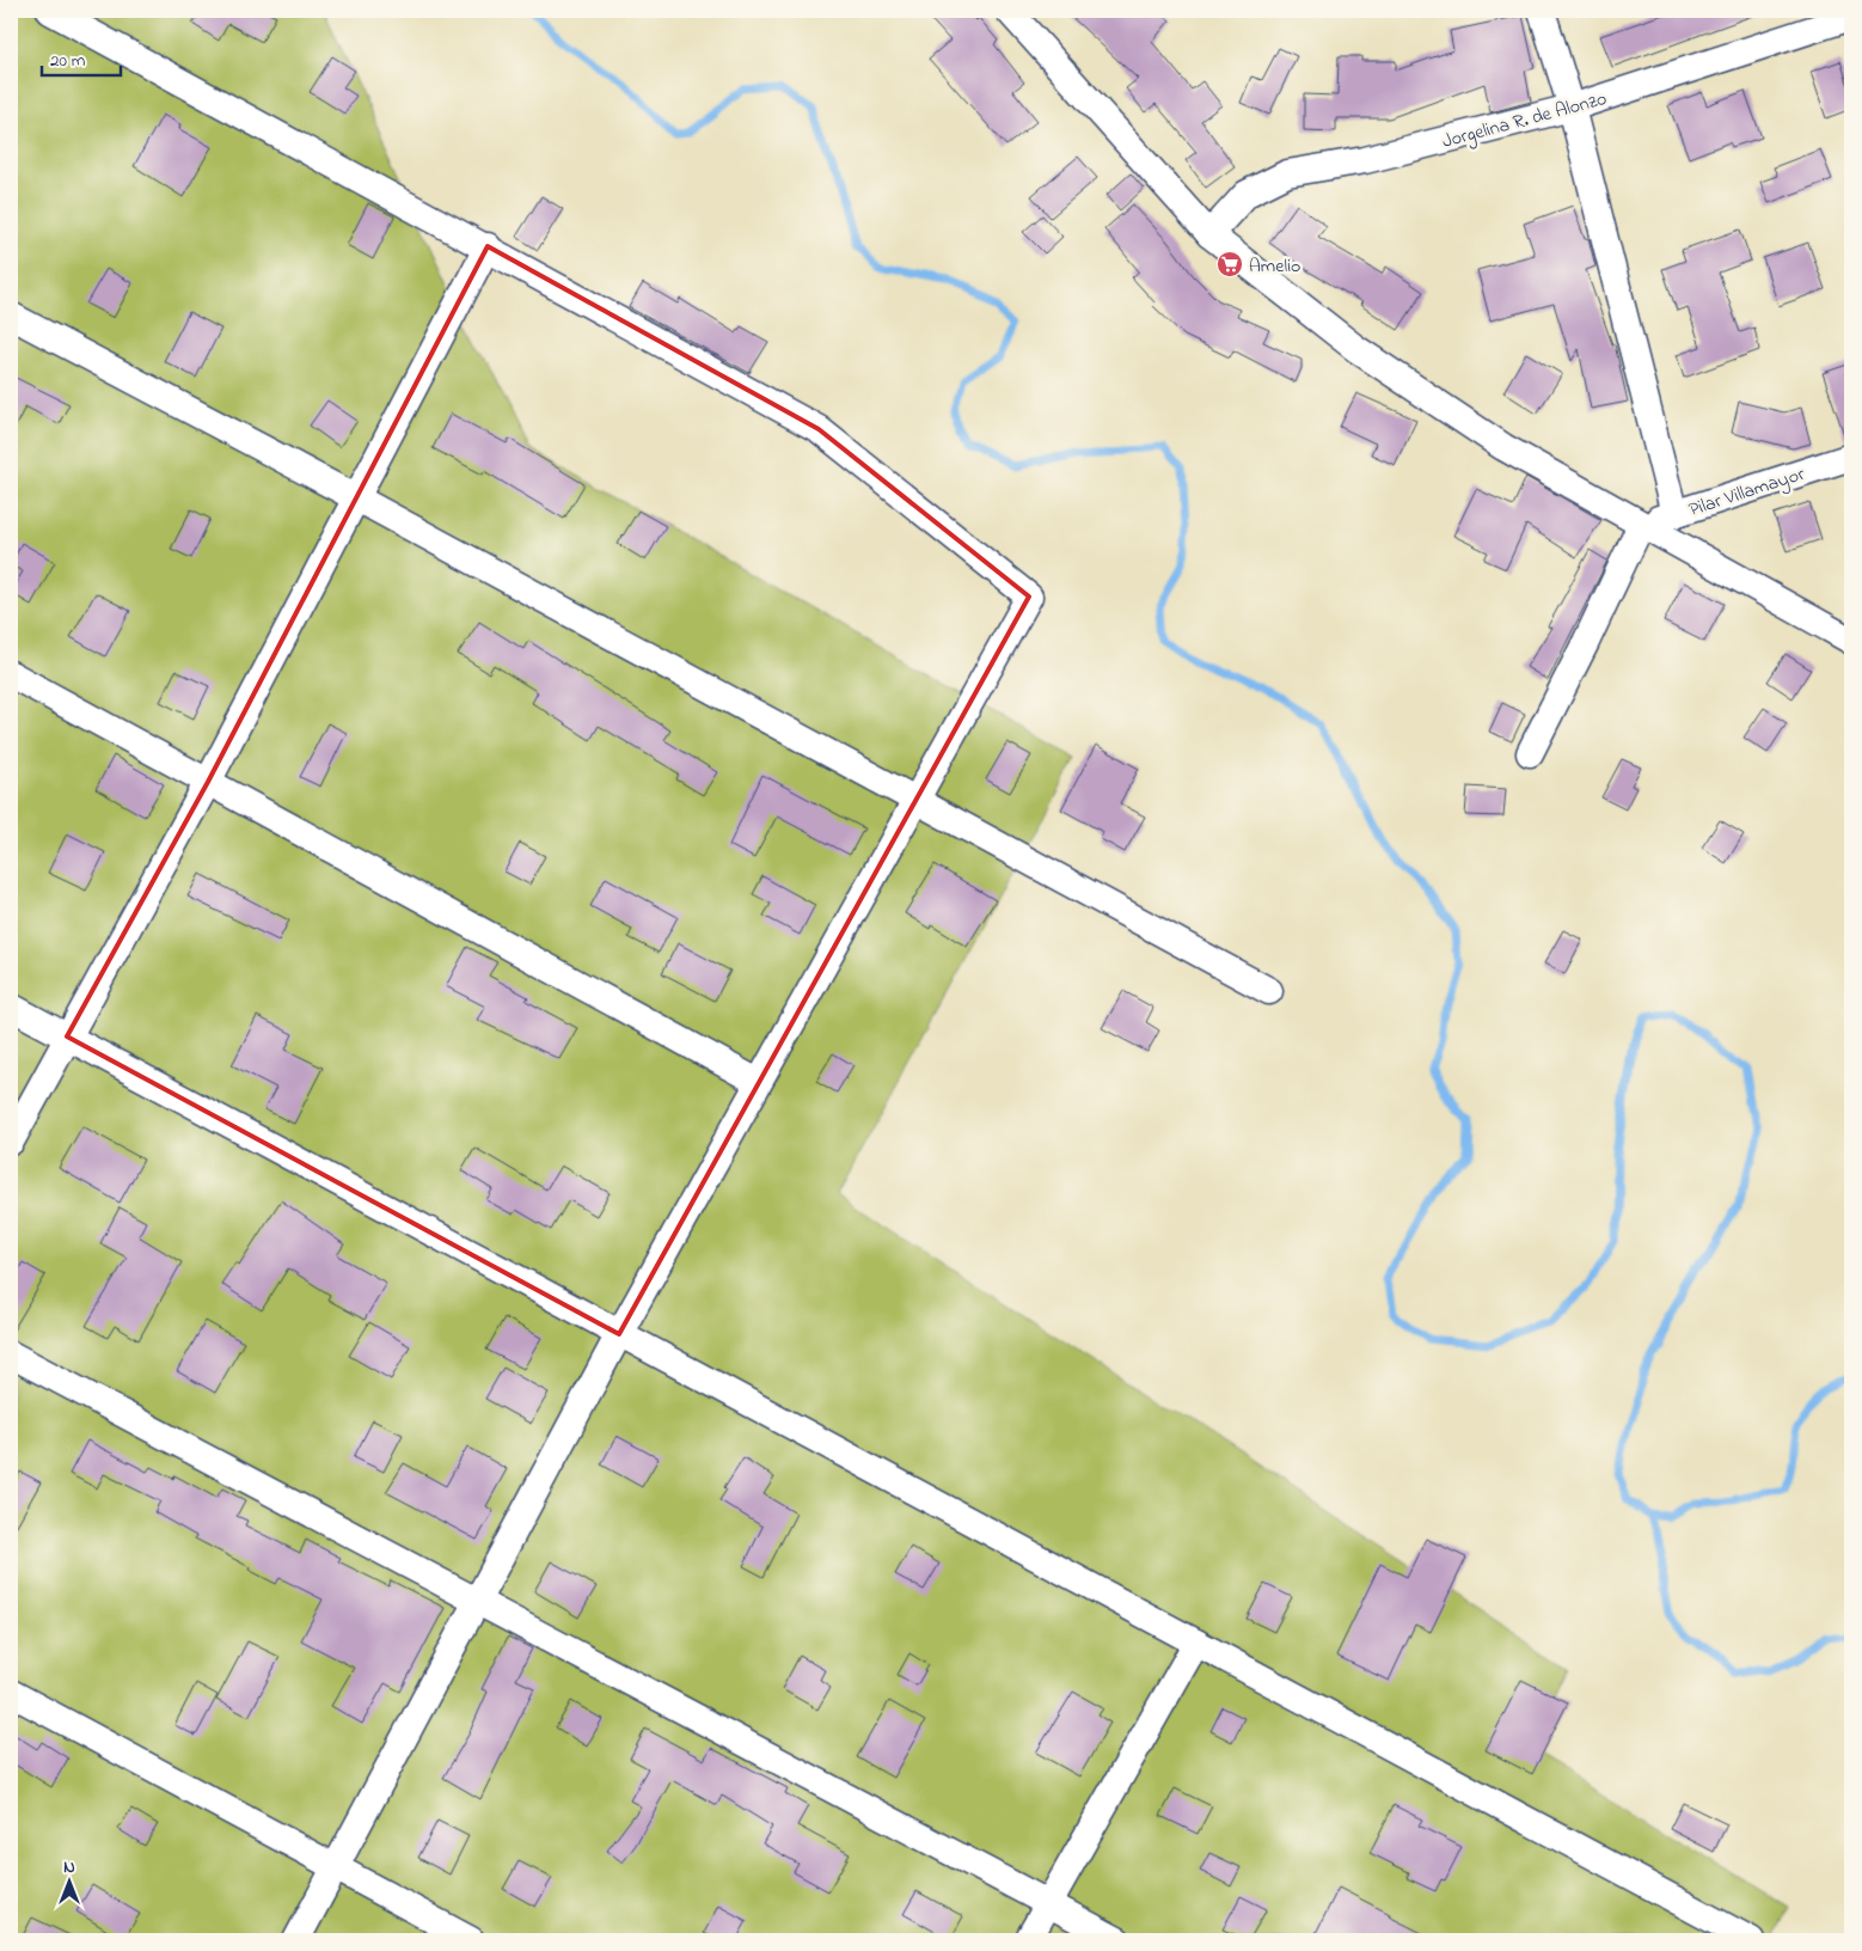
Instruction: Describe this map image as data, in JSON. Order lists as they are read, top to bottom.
{
  "streets": {
    "street": ["Jorgelina R. de Alonzo", "Pilar Villamayor"]
  },
  "places": {
    "supermarket": ["Amelio"]
  },
  "scale_bar": "20 m",
  "north": "top"
}
